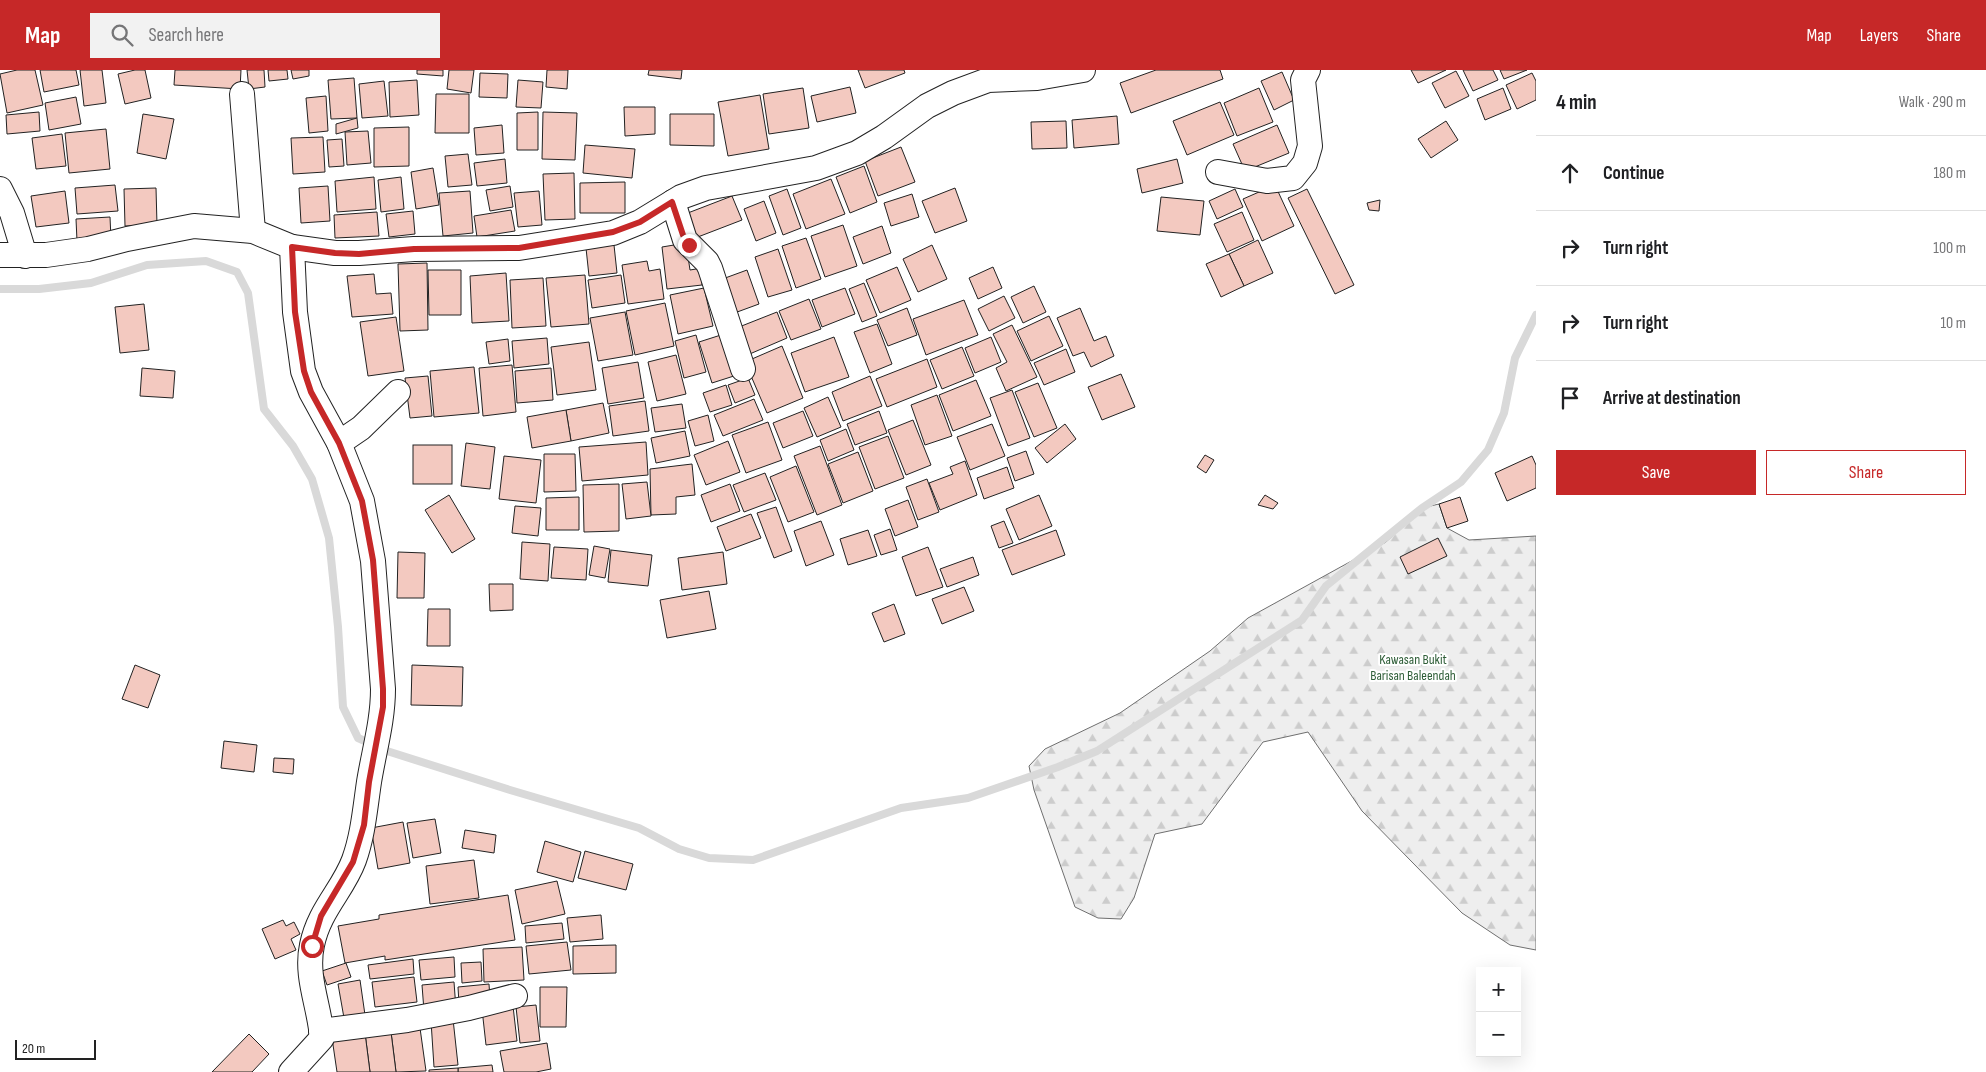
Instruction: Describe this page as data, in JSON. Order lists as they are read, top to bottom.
{
  "parks": ["Kawasan Bukit Barisan Baleendah"],
  "scale_bar": "20 m",
  "page": {
    "header": "Map",
    "search": "Search here",
    "nav": ["Map", "Layers", "Share"],
    "heading": ["4 min", "Walk · 290 m"],
    "list": [
      ["Continue", "180 m"],
      ["Turn right", "100 m"],
      ["Turn right", "10 m"],
      "Arrive at destination"
    ],
    "buttons": ["Save", "Share"],
    "map_buttons": ["+", "−"],
    "scale": "20 m"
  }
}
